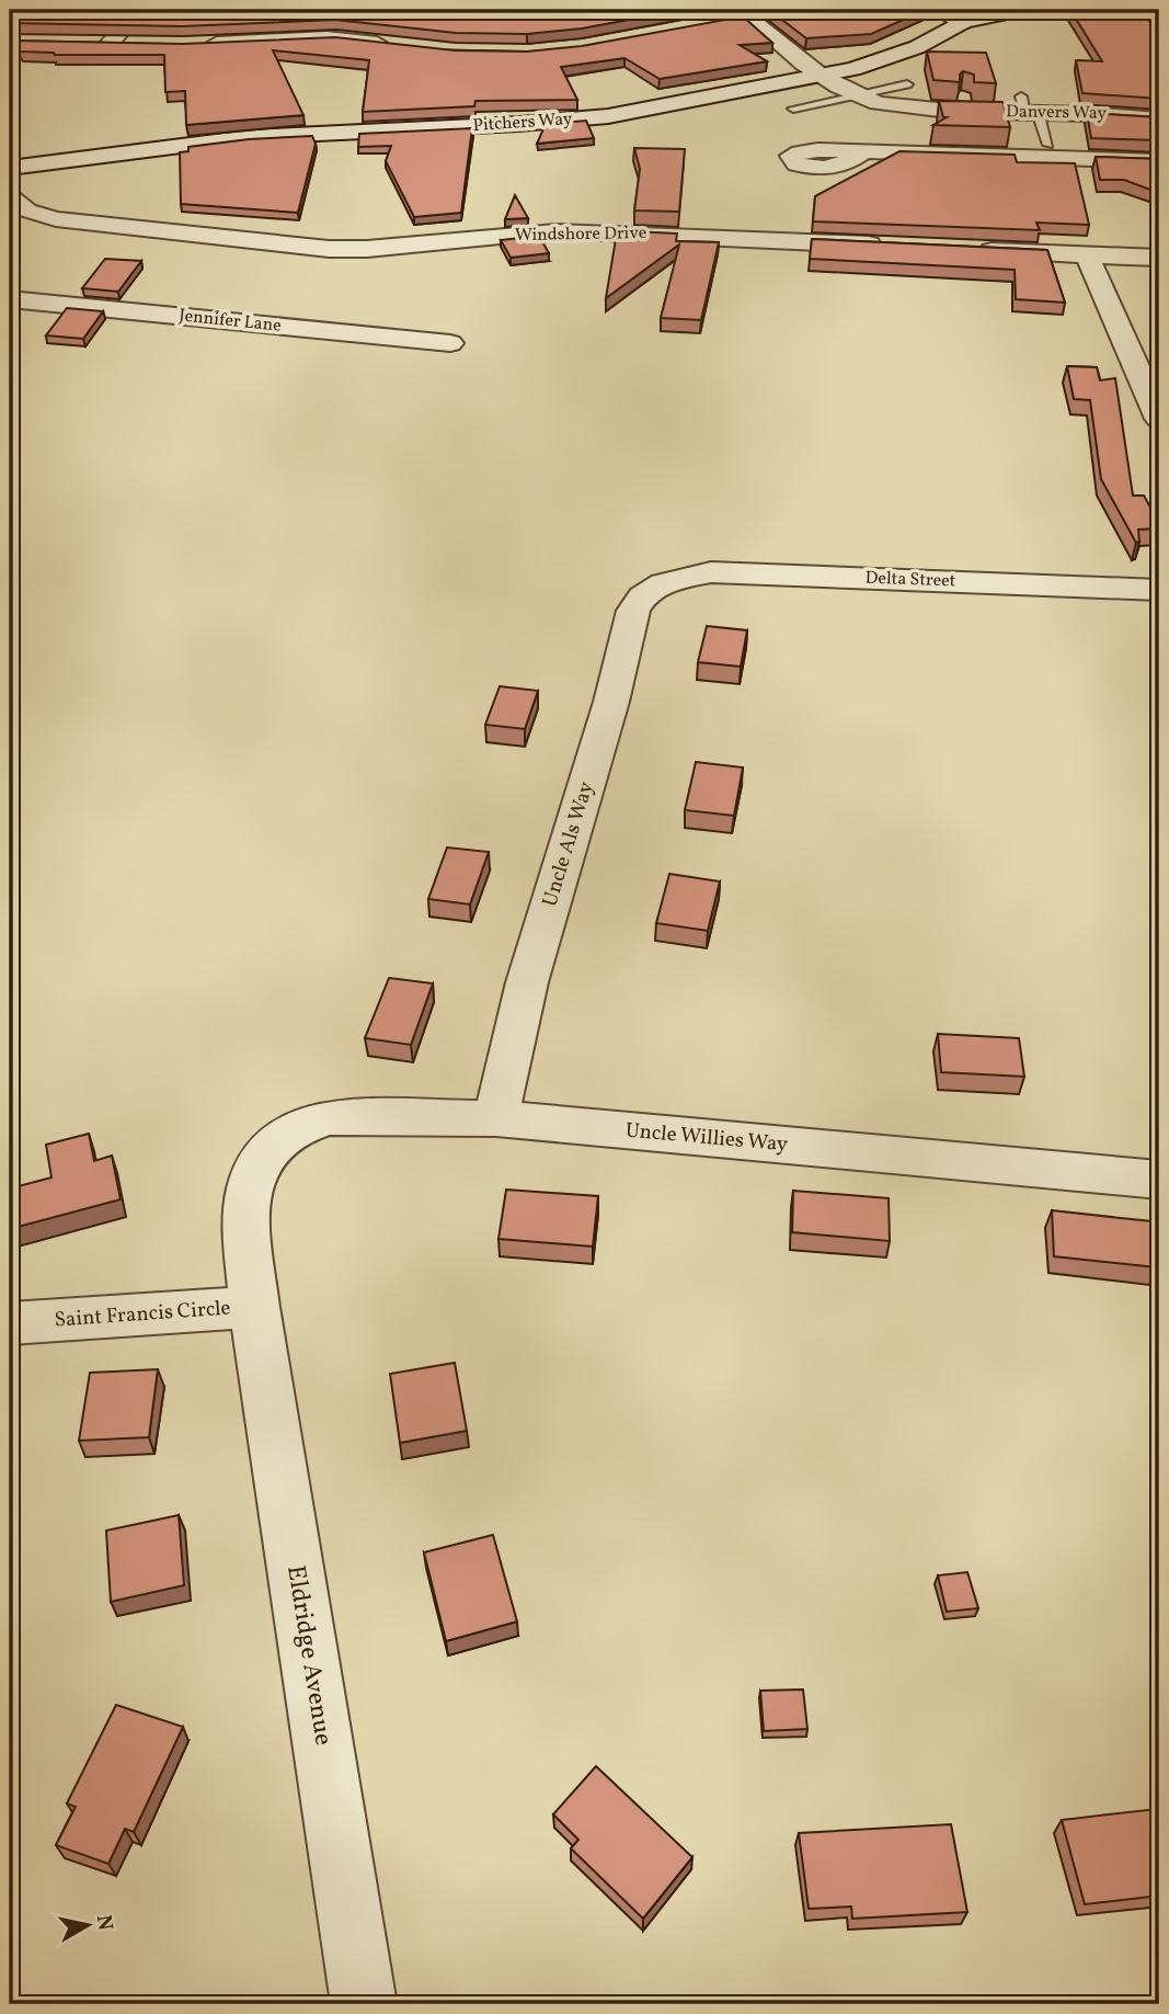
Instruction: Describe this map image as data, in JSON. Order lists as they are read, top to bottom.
{
  "streets": {
    "street": [
      "Danvers Way",
      "Pitchers Way",
      "Windshore Drive",
      "Jennifer Lane",
      "Delta Street",
      "Uncle Als Way",
      "Uncle Willies Way",
      "Saint Francis Circle",
      "Eldridge Avenue"
    ]
  },
  "crossings": [
    ["Danvers Way", "Pitchers Way"],
    ["Delta Street", "Uncle Als Way"],
    ["Uncle Als Way", "Uncle Willies Way"],
    ["Uncle Willies Way", "Saint Francis Circle"],
    ["Saint Francis Circle", "Eldridge Avenue"]
  ],
  "north": "right"
}
